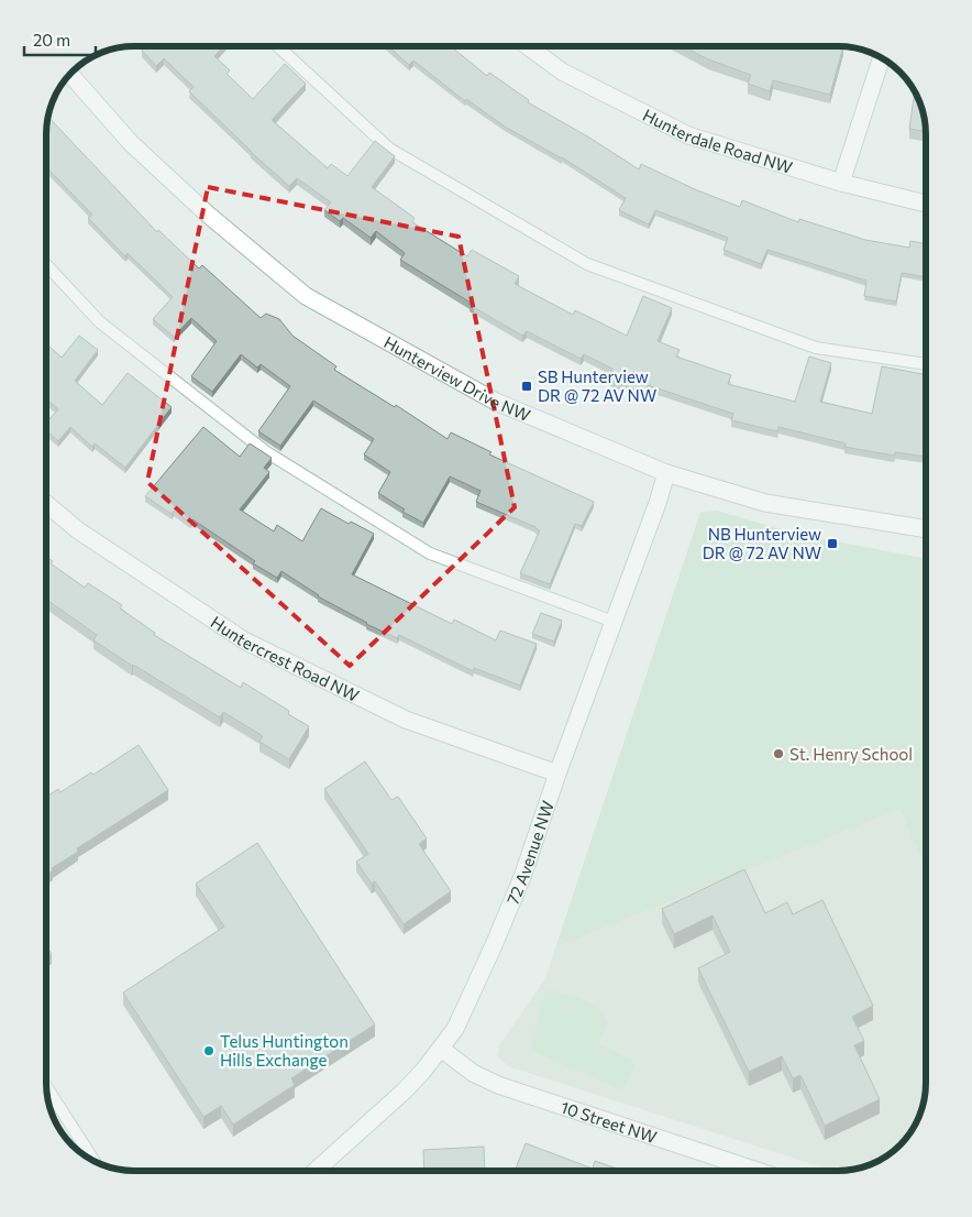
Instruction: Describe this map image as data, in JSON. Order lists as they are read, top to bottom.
{
  "streets": {
    "street": [
      "Hunterdale Road NW",
      "Hunterview Drive NW",
      "Huntercrest Road NW",
      "72 Avenue NW",
      "10 Street NW"
    ]
  },
  "crossings": [
    ["Hunterview Drive NW", "72 Avenue NW"],
    ["Huntercrest Road NW", "72 Avenue NW"],
    ["72 Avenue NW", "10 Street NW"]
  ],
  "places": {
    "transit": ["SB Hunterview DR @ 72 AV NW", "NB Hunterview DR @ 72 AV NW"],
    "other": ["St. Henry School", "Telus Huntington Hills Exchange"]
  },
  "scale_bar": "20 m"
}
